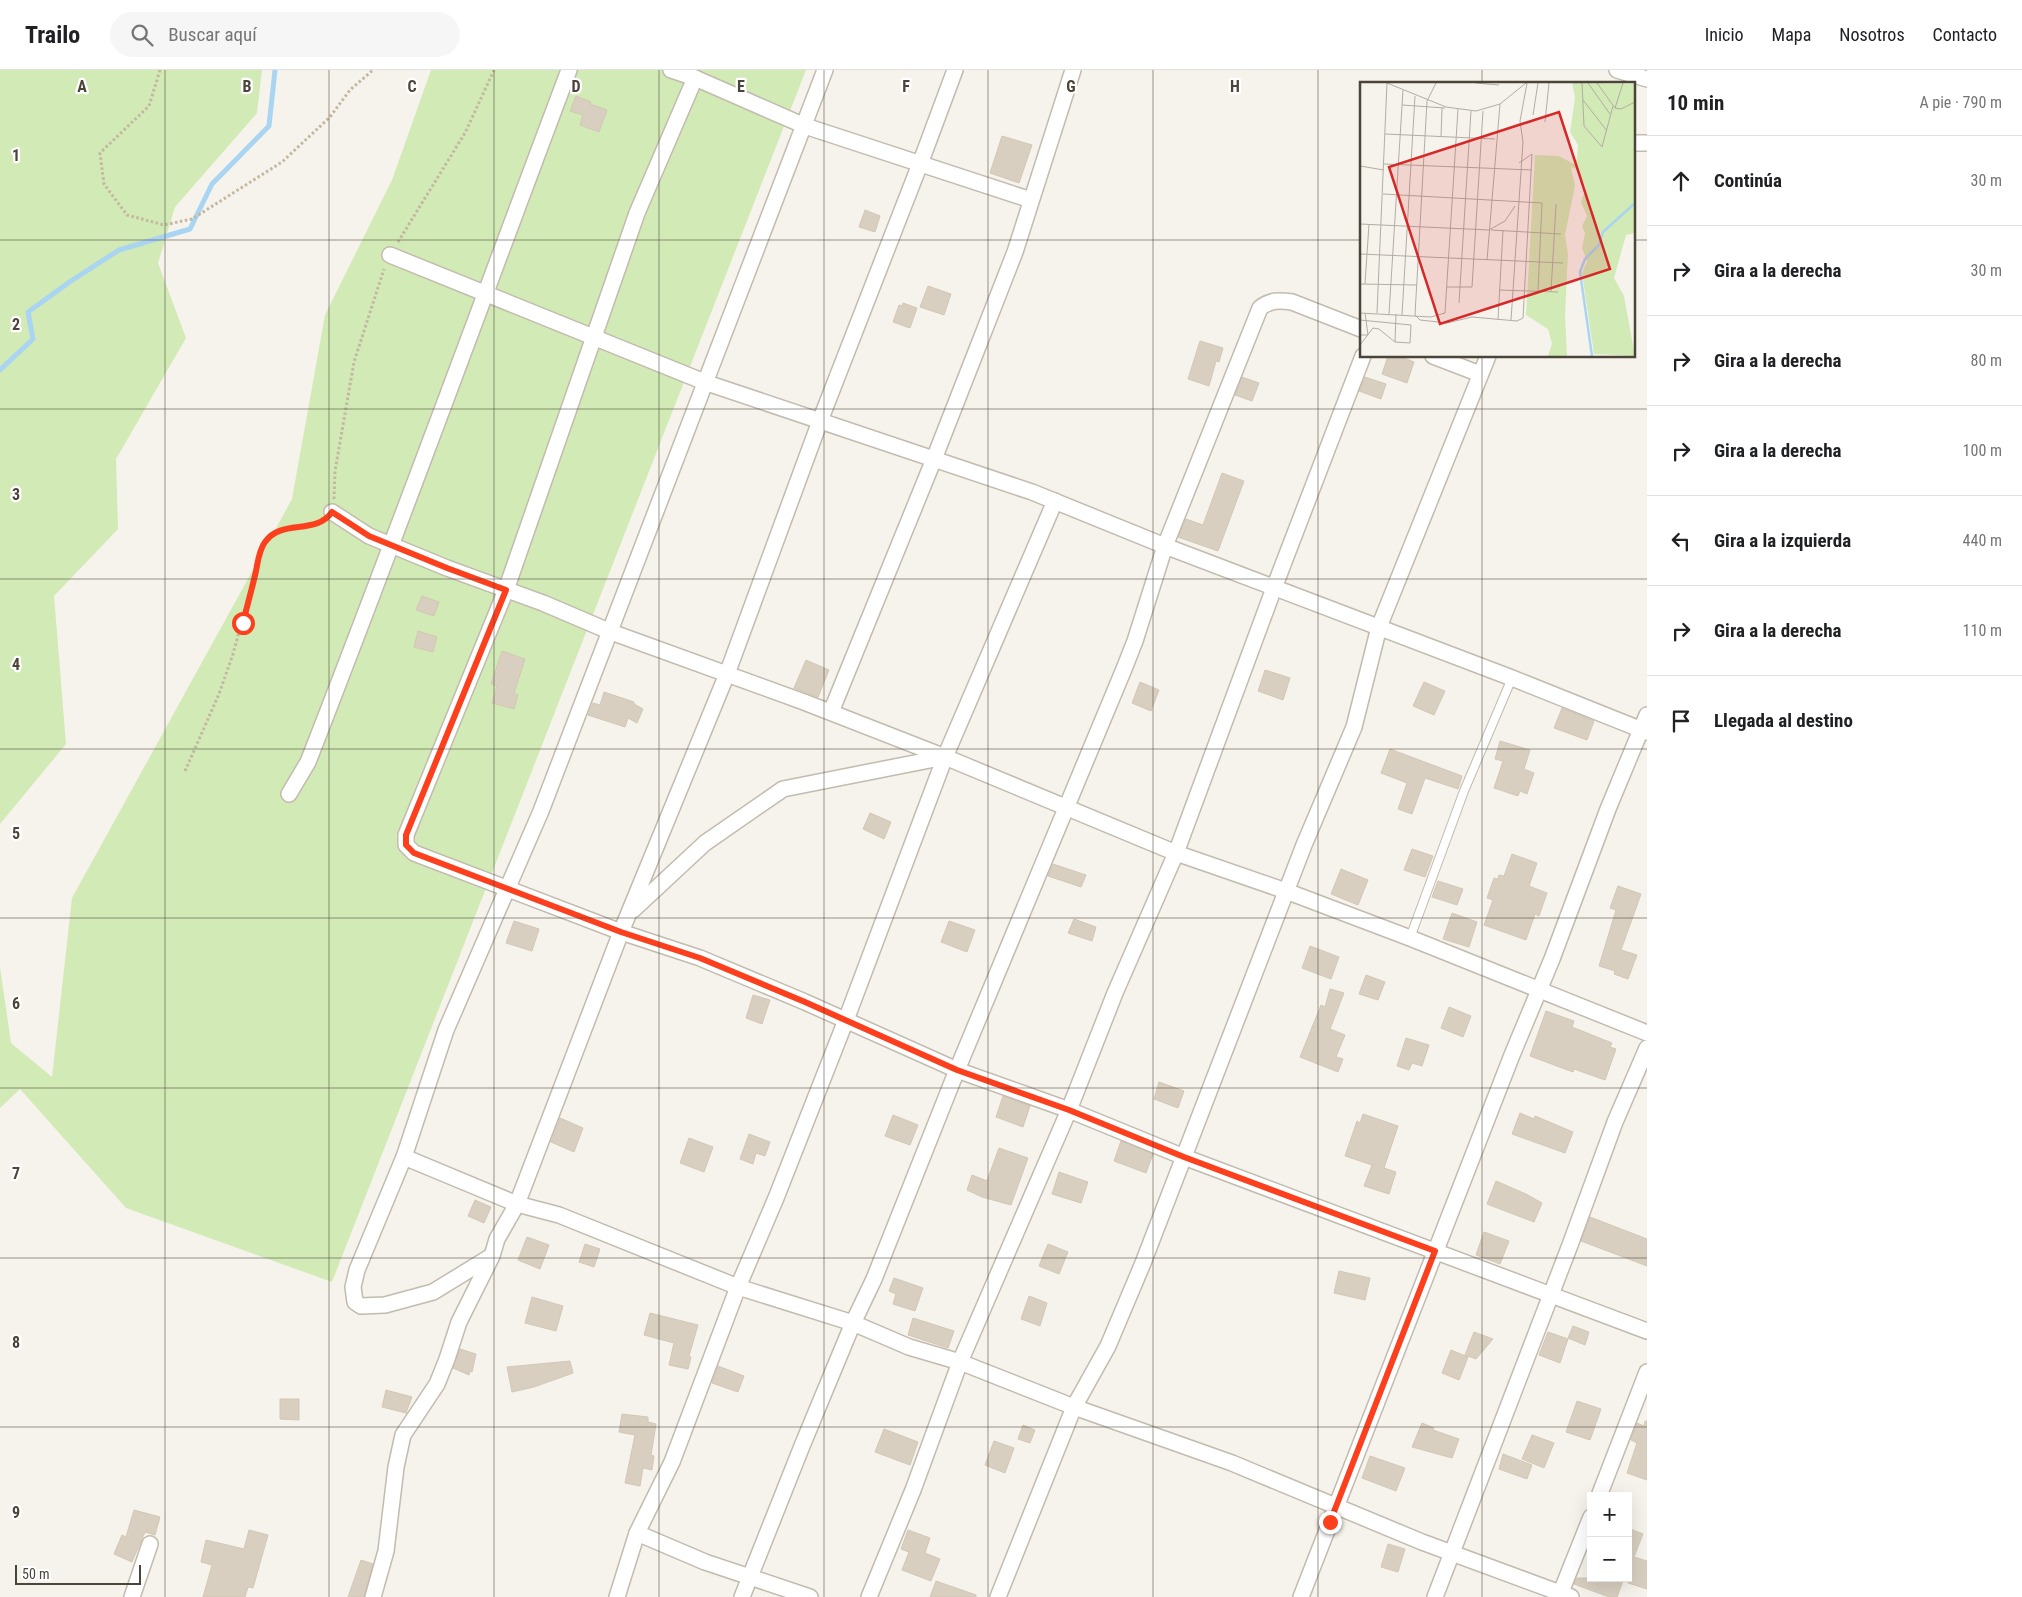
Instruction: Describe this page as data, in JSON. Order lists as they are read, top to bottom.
{
  "scale_bar": "50 m",
  "page": {
    "header": "Trailo",
    "search": "Buscar aquí",
    "nav": [
      "Inicio",
      "Mapa",
      "Nosotros",
      "Contacto"
    ],
    "heading": ["10 min", "A pie · 790 m"],
    "list": [
      ["Continúa", "30 m"],
      ["Gira a la derecha", "30 m"],
      ["Gira a la derecha", "80 m"],
      ["Gira a la derecha", "100 m"],
      ["Gira a la izquierda", "440 m"],
      ["Gira a la derecha", "110 m"],
      "Llegada al destino"
    ],
    "map_buttons": ["+", "−"],
    "scale": "50 m"
  },
  "grid": {
    "columns": [
      "A",
      "B",
      "C",
      "D",
      "E",
      "F",
      "G",
      "H"
    ],
    "rows": [
      "1",
      "2",
      "3",
      "4",
      "5",
      "6",
      "7",
      "8",
      "9"
    ]
  }
}
